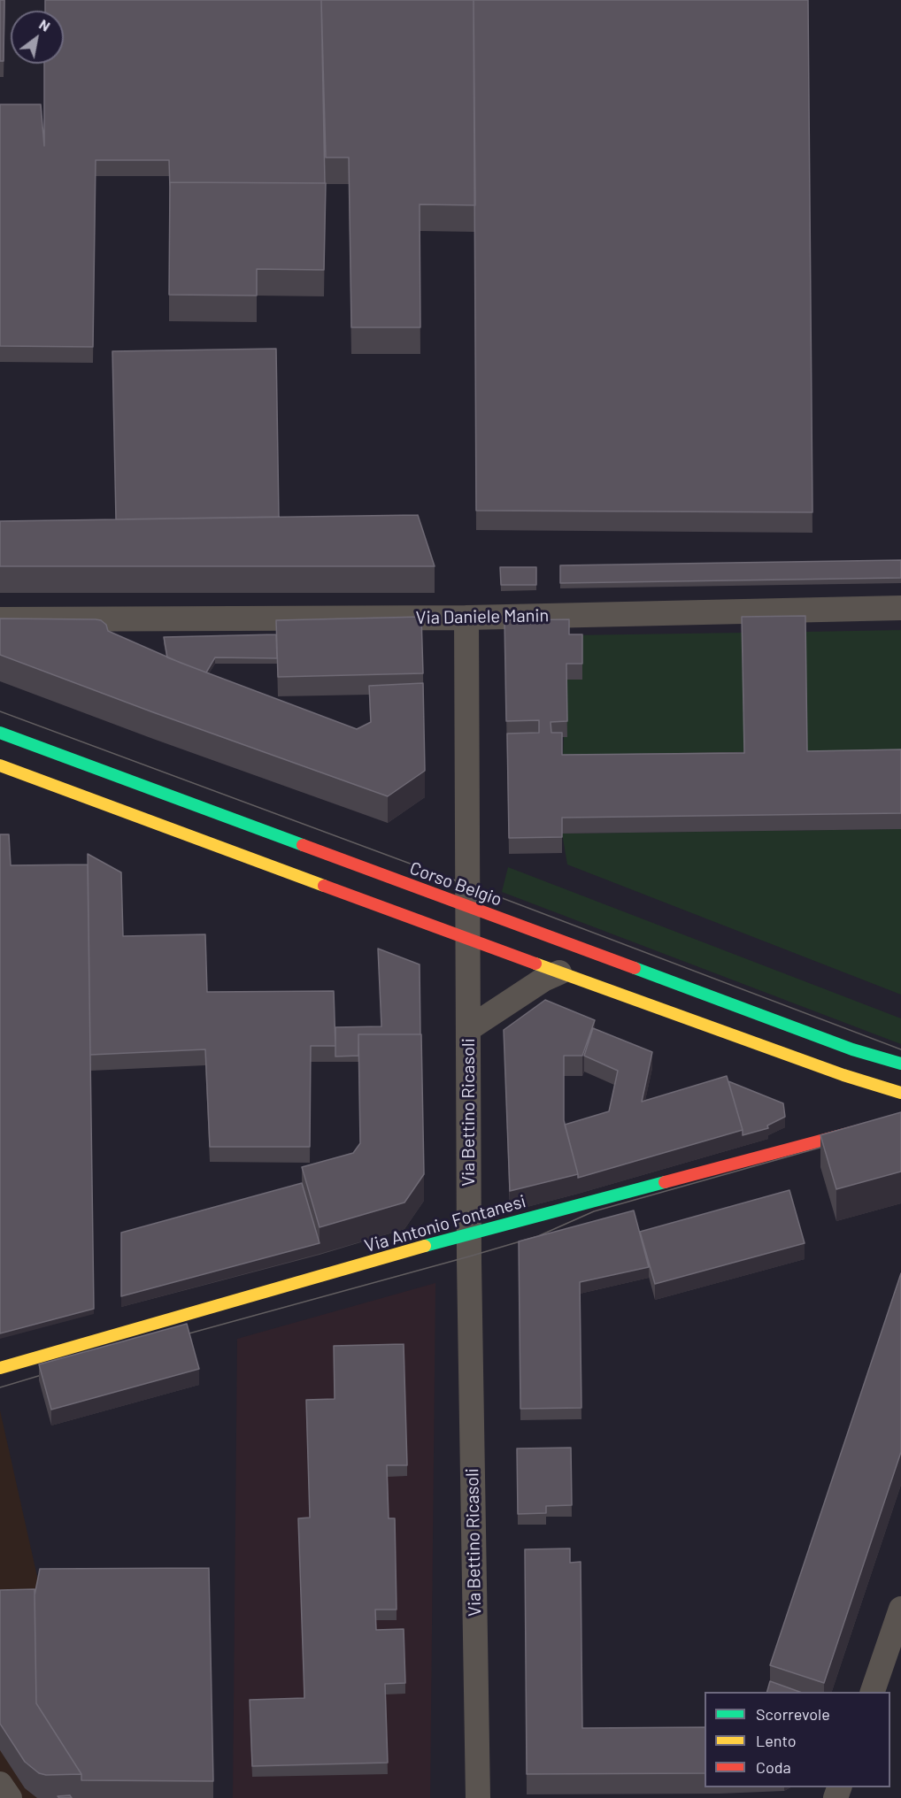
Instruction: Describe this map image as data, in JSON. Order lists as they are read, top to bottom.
{
  "streets": {
    "main road": ["Corso Belgio", "Via Antonio Fontanesi"],
    "street": ["Via Daniele Manin", "Via Bettino Ricasoli"]
  },
  "crossings": [
    ["Via Daniele Manin", "Via Bettino Ricasoli"],
    ["Corso Belgio", "Via Bettino Ricasoli"],
    ["Via Bettino Ricasoli", "Via Antonio Fontanesi"]
  ],
  "legend": ["Scorrevole", "Lento", "Coda"],
  "north": "top right"
}
